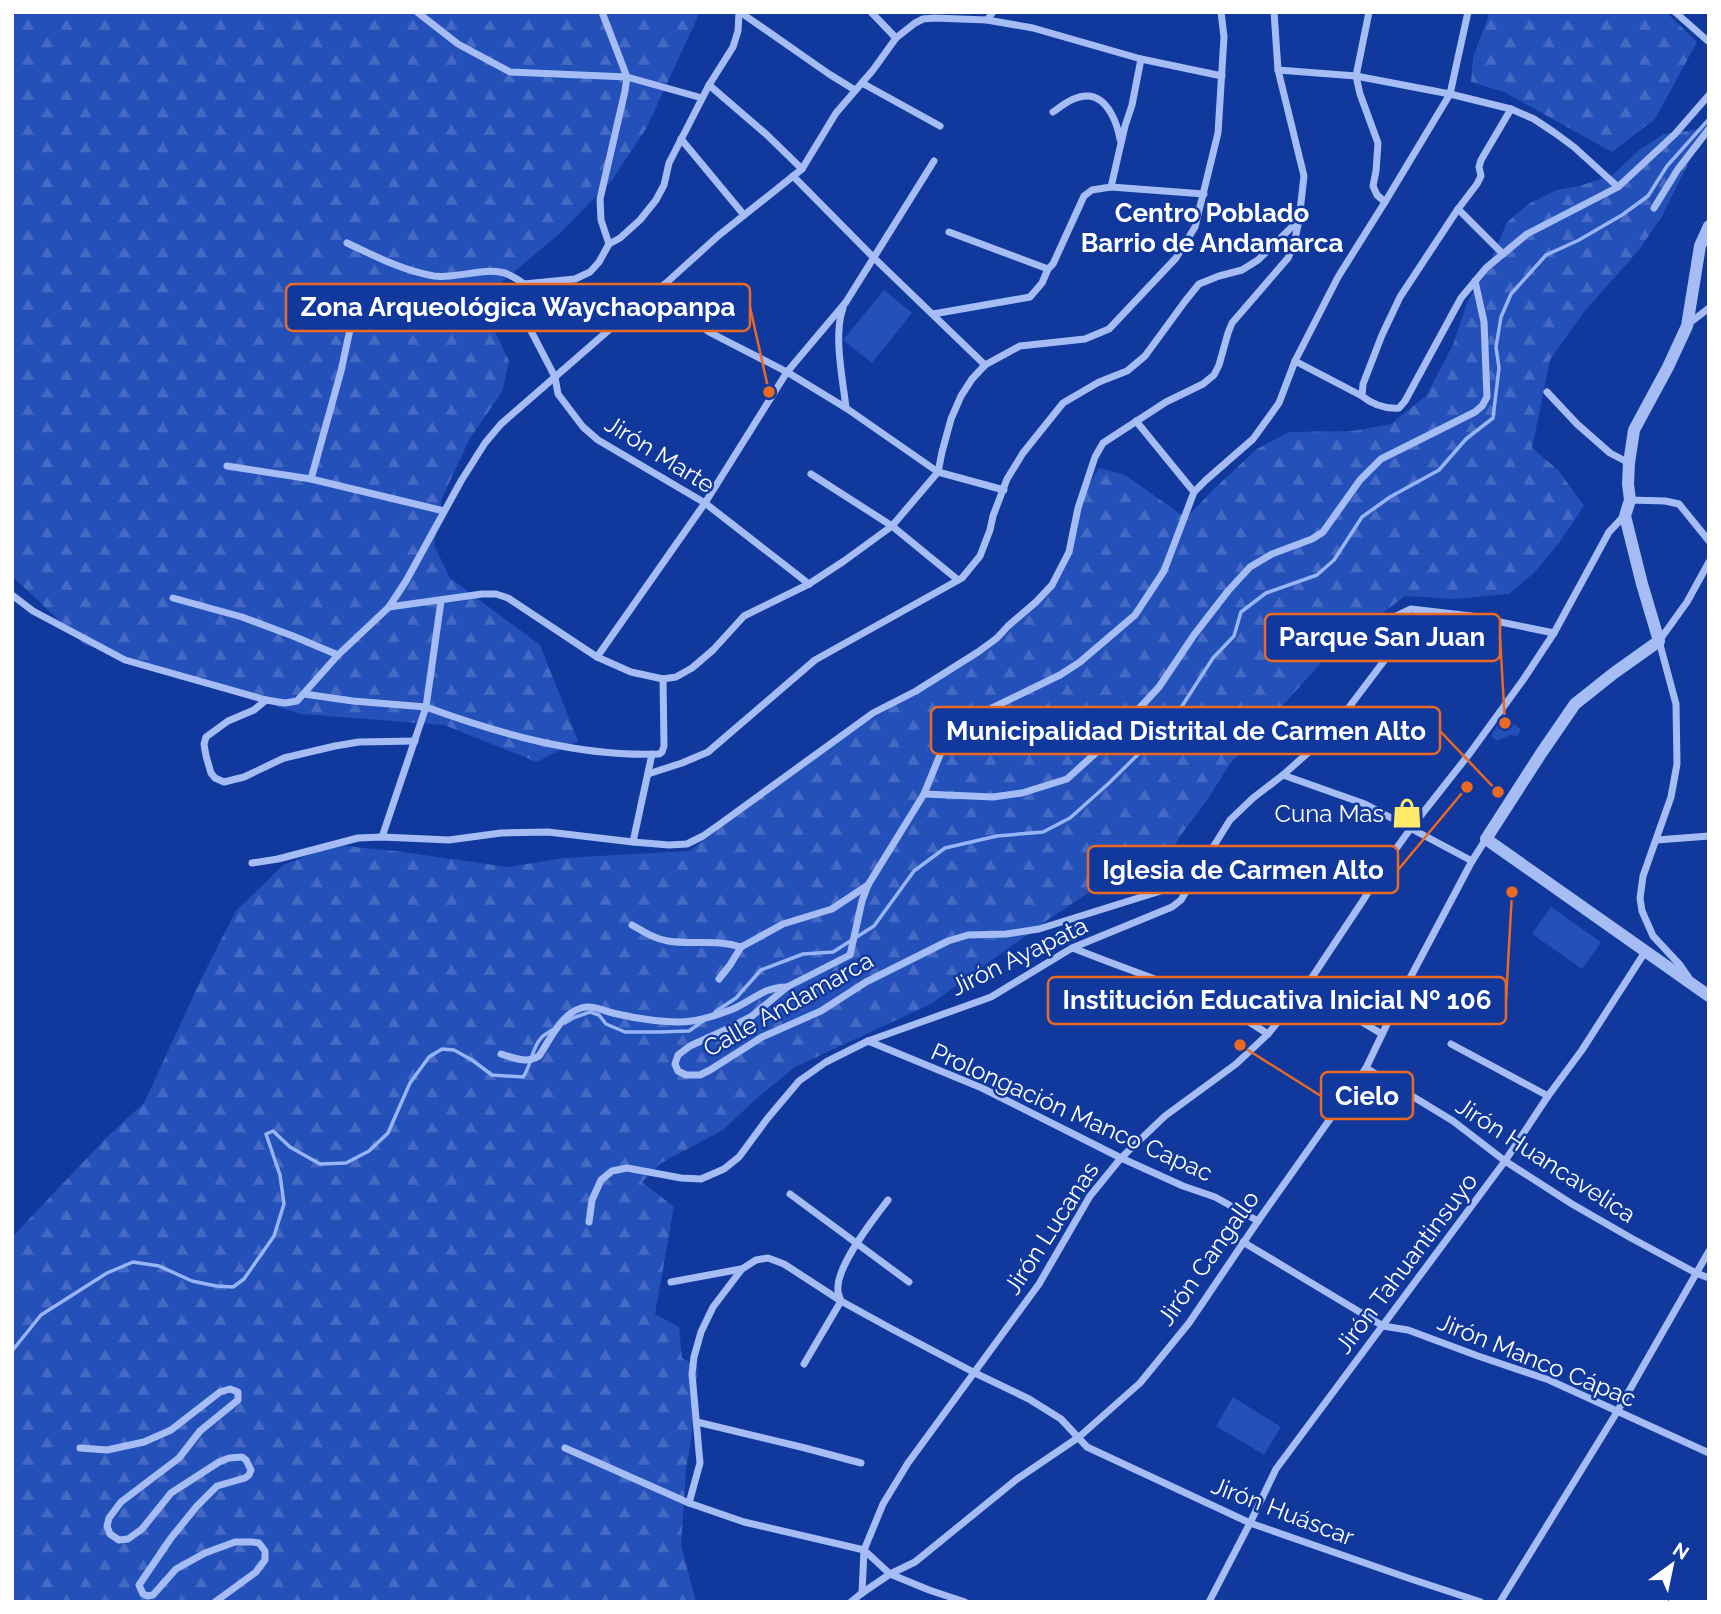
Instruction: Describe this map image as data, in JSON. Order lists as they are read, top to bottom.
{
  "streets": {
    "street": [
      "Jirón Marte",
      "Jirón Ayapata",
      "Calle Andamarca",
      "Prolongación Manco Capac",
      "Jirón Huancavelica",
      "Jirón Lucanas",
      "Jirón Cangallo",
      "Jirón Tahuantinsuyo",
      "Jirón Manco Cápac",
      "Jirón Huáscar"
    ]
  },
  "crossings": [
    ["Jirón Ayapata", "Calle Andamarca"],
    ["Jirón Ayapata", "Prolongación Manco Capac"],
    ["Jirón Ayapata", "Jirón Lucanas"],
    ["Prolongación Manco Capac", "Jirón Lucanas"],
    ["Prolongación Manco Capac", "Jirón Cangallo"],
    ["Jirón Huancavelica", "Jirón Cangallo"],
    ["Jirón Huancavelica", "Jirón Tahuantinsuyo"],
    ["Jirón Lucanas", "Jirón Cangallo"],
    ["Jirón Lucanas", "Jirón Huáscar"],
    ["Jirón Cangallo", "Jirón Manco Cápac"],
    ["Jirón Cangallo", "Jirón Huáscar"],
    ["Jirón Tahuantinsuyo", "Jirón Manco Cápac"],
    ["Jirón Tahuantinsuyo", "Jirón Huáscar"]
  ],
  "districts": ["Centro Poblado Barrio de Andamarca"],
  "places": {
    "other": [
      "Zona Arqueológica Waychaopanpa",
      "Parque San Juan",
      "Iglesia de Carmen Alto",
      "Municipalidad Distrital de Carmen Alto",
      "Institución Educativa Inicial Nº 106",
      "Cielo"
    ],
    "shop": ["Cuna Mas"]
  },
  "north": "top right"
}
